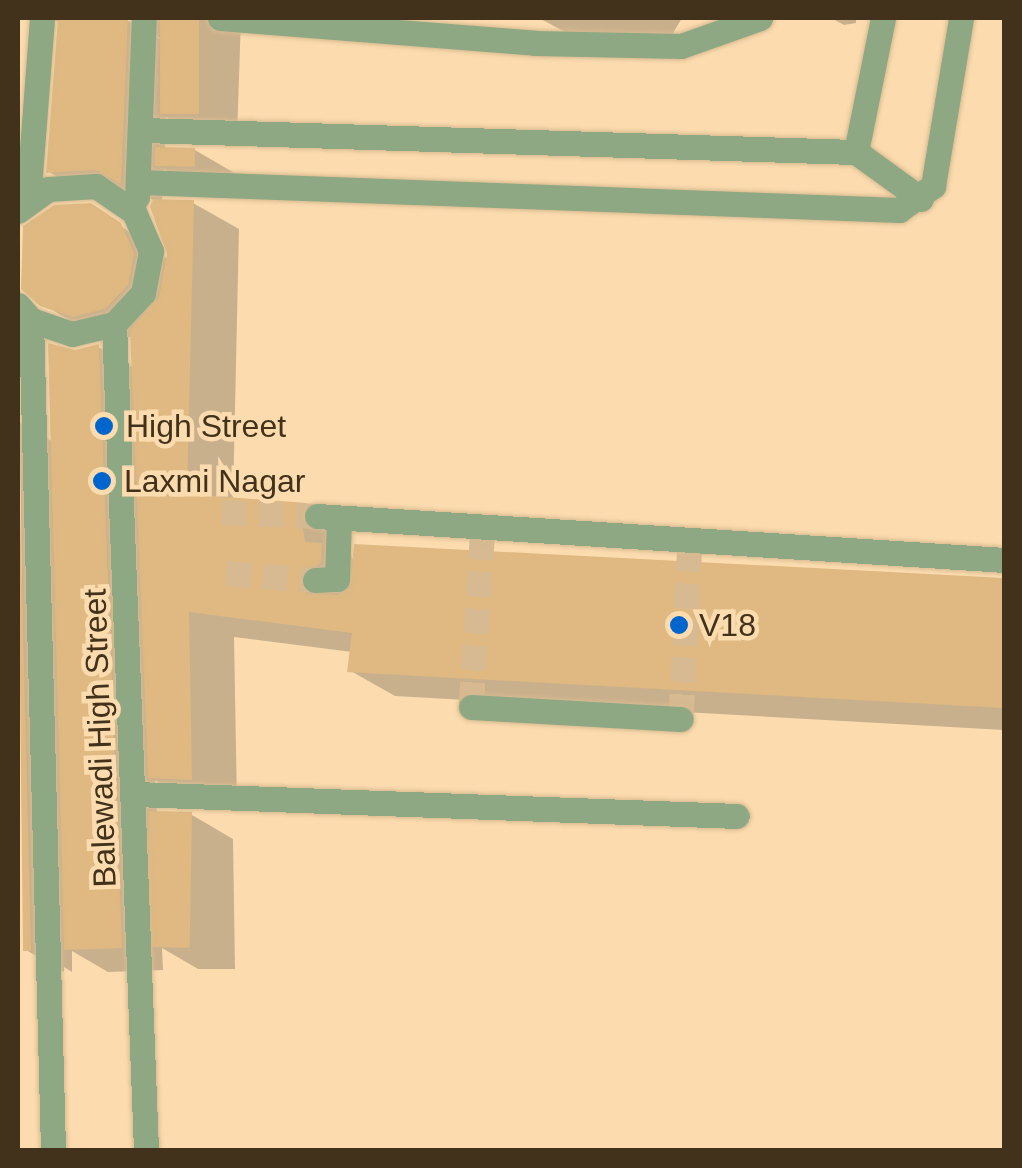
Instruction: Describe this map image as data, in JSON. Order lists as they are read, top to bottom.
{
  "streets": {
    "street": ["Balewadi High Street"]
  },
  "places": ["High Street", "Laxmi Nagar", "V18"]
}
